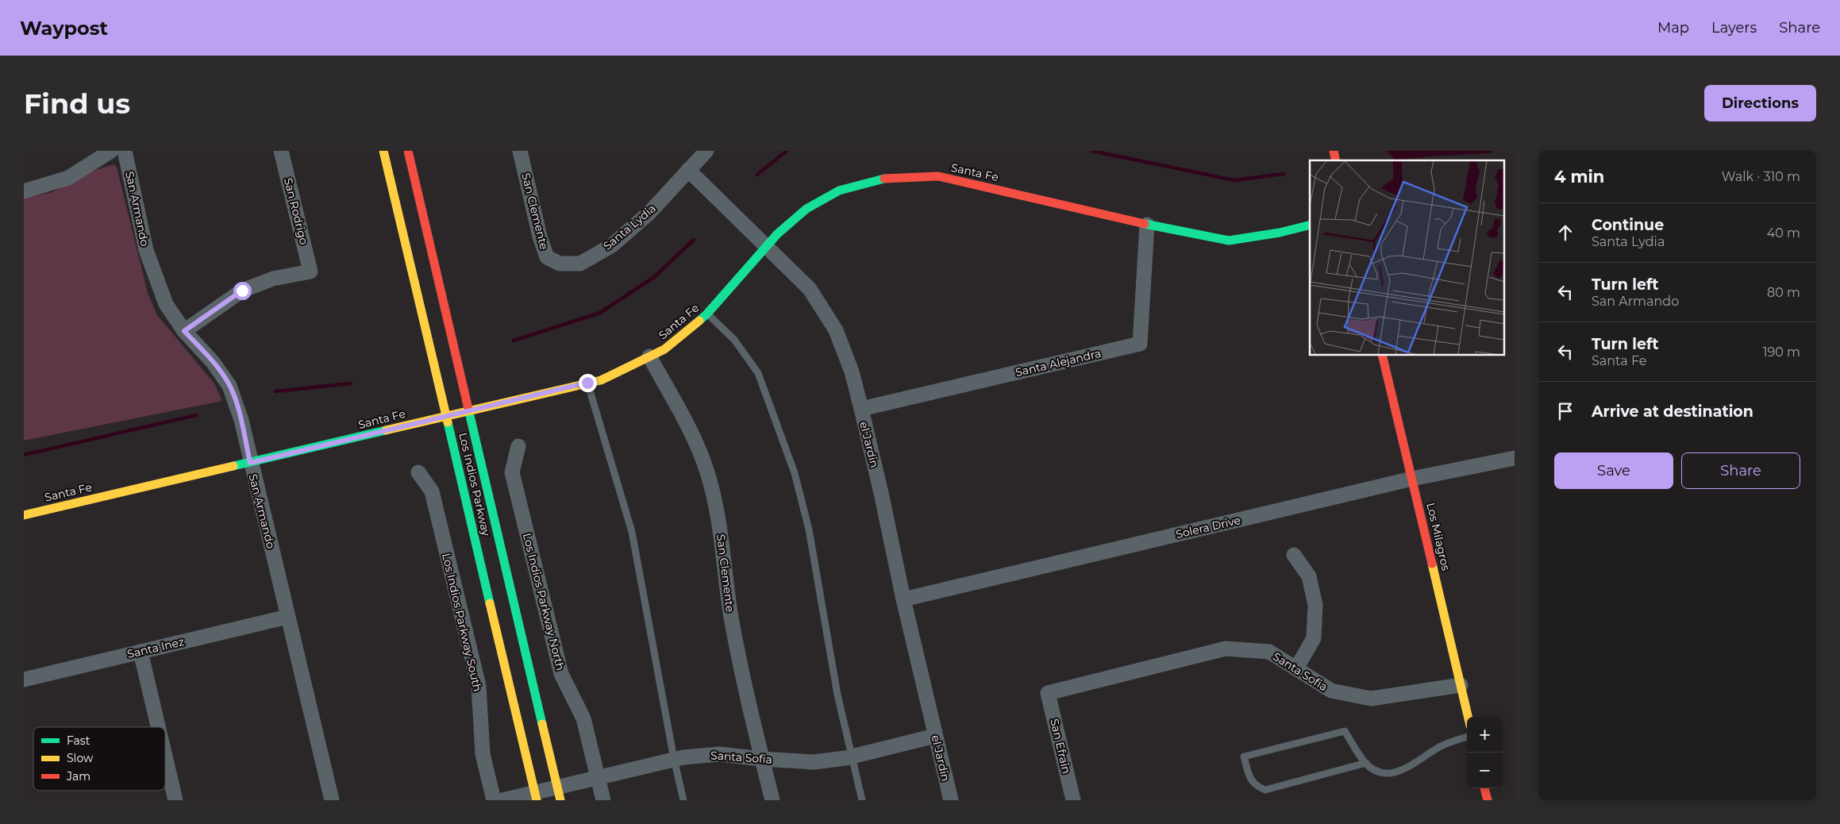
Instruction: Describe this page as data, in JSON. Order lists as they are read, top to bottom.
{
  "streets": {
    "street": [
      "Santa Fe",
      "San Armando",
      "San Rodrigo",
      "San Clemente",
      "Santa Lydia",
      "Santa Alejandra",
      "el Jardin",
      "Los Indios Parkway",
      "Solera Drive",
      "Los Milagros",
      "Los Indios Parkway North",
      "Los Indios Parkway South",
      "Santa Inez",
      "Santa Sofia",
      "San Efrain"
    ]
  },
  "crossings": [
    ["Santa Fe", "San Armando"],
    ["Santa Fe", "San Clemente"],
    ["Santa Fe", "Santa Alejandra"],
    ["Santa Fe", "el Jardin"],
    ["Santa Fe", "Los Indios Parkway"],
    ["San Armando", "San Rodrigo"],
    ["San Armando", "Santa Inez"],
    ["San Clemente", "Santa Lydia"],
    ["San Clemente", "Santa Sofia"],
    ["Santa Lydia", "el Jardin"],
    ["Santa Alejandra", "el Jardin"],
    ["el Jardin", "Solera Drive"],
    ["el Jardin", "Santa Sofia"],
    ["Los Indios Parkway", "Santa Sofia"],
    ["Solera Drive", "Los Milagros"],
    ["Los Milagros", "Santa Sofia"],
    ["Los Indios Parkway North", "Santa Sofia"],
    ["Santa Sofia", "San Efrain"]
  ],
  "legend": ["Fast", "Slow", "Jam"],
  "page": {
    "header": "Waypost",
    "nav": ["Map", "Layers", "Share"],
    "buttons": [
      "Directions",
      ["Save", "Share"]
    ],
    "title": "Find us",
    "heading": ["4 min", "Walk · 310 m"],
    "list": [
      ["Continue", "Santa Lydia", "40 m"],
      ["Turn left", "San Armando", "80 m"],
      ["Turn left", "Santa Fe", "190 m"],
      "Arrive at destination"
    ],
    "map_buttons": ["+", "−"]
  }
}
